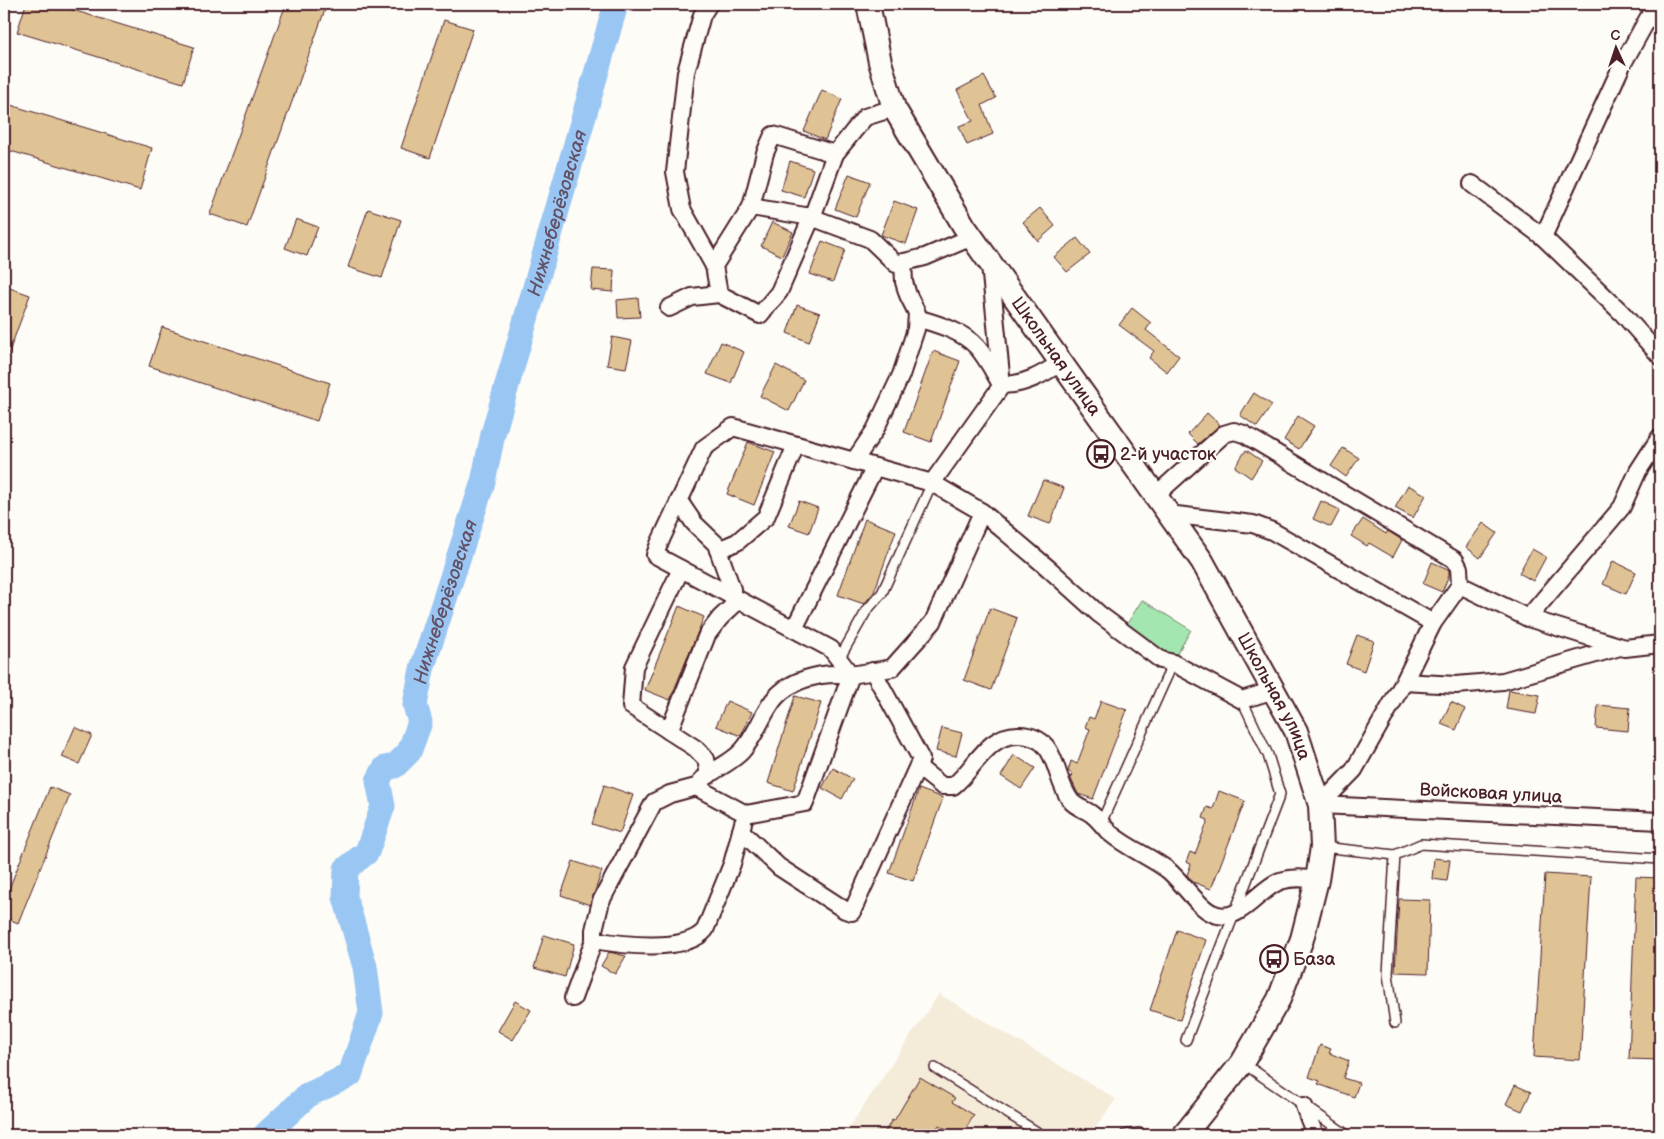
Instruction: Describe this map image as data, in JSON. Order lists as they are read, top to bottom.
{
  "streets": {
    "street": ["Школьная улица", "Войсковая улица"]
  },
  "crossings": [
    ["Школьная улица", "Войсковая улица"]
  ],
  "water": ["Нижнеберёзовская"],
  "places": {
    "bus stop": ["2-й участок", "База"]
  },
  "north": "top"
}
